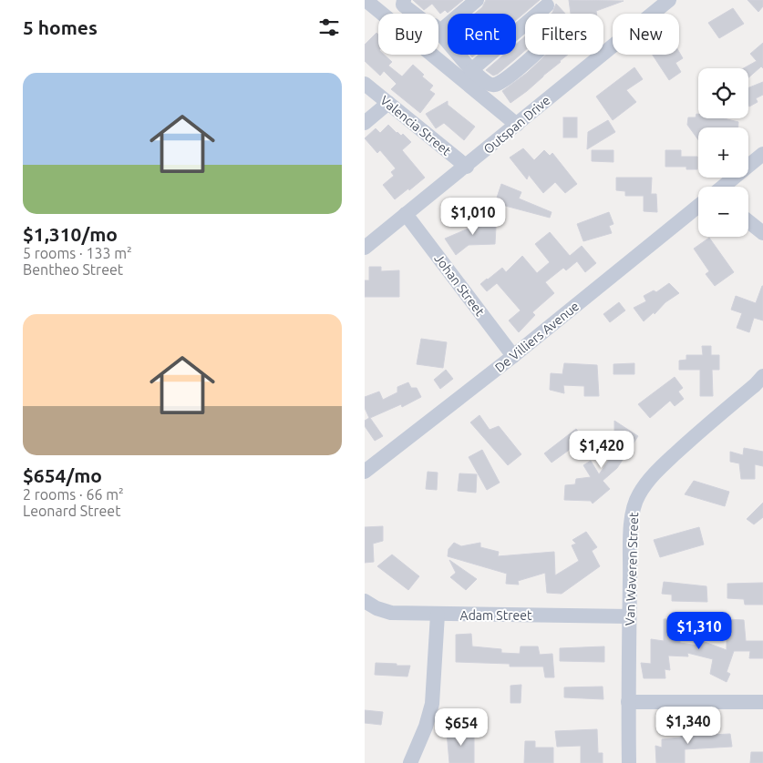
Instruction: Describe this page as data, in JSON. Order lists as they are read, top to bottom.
{
  "streets": {
    "street": [
      "Outspan Drive",
      "Valencia Street",
      "Johan Street",
      "De Villiers Avenue",
      "Van Waveren Street",
      "Adam Street"
    ]
  },
  "crossings": [
    ["Outspan Drive", "Valencia Street"],
    ["Outspan Drive", "Johan Street"],
    ["Johan Street", "De Villiers Avenue"],
    ["Van Waveren Street", "Adam Street"]
  ],
  "page": {
    "heading": "5 homes",
    "chip": [
      "Buy",
      "Rent",
      "Filters",
      "New"
    ],
    "list": [
      {
        "name": "$1,310/mo",
        "note": "5 rooms · 133 m² · Bentheo Street"
      },
      {
        "name": "$654/mo",
        "note": "2 rooms · 66 m² · Leonard Street"
      }
    ],
    "map_buttons": ["+", "−"],
    "price": [
      "$1,010",
      "$1,420",
      "$1,310",
      "$1,340",
      "$654"
    ]
  }
}
